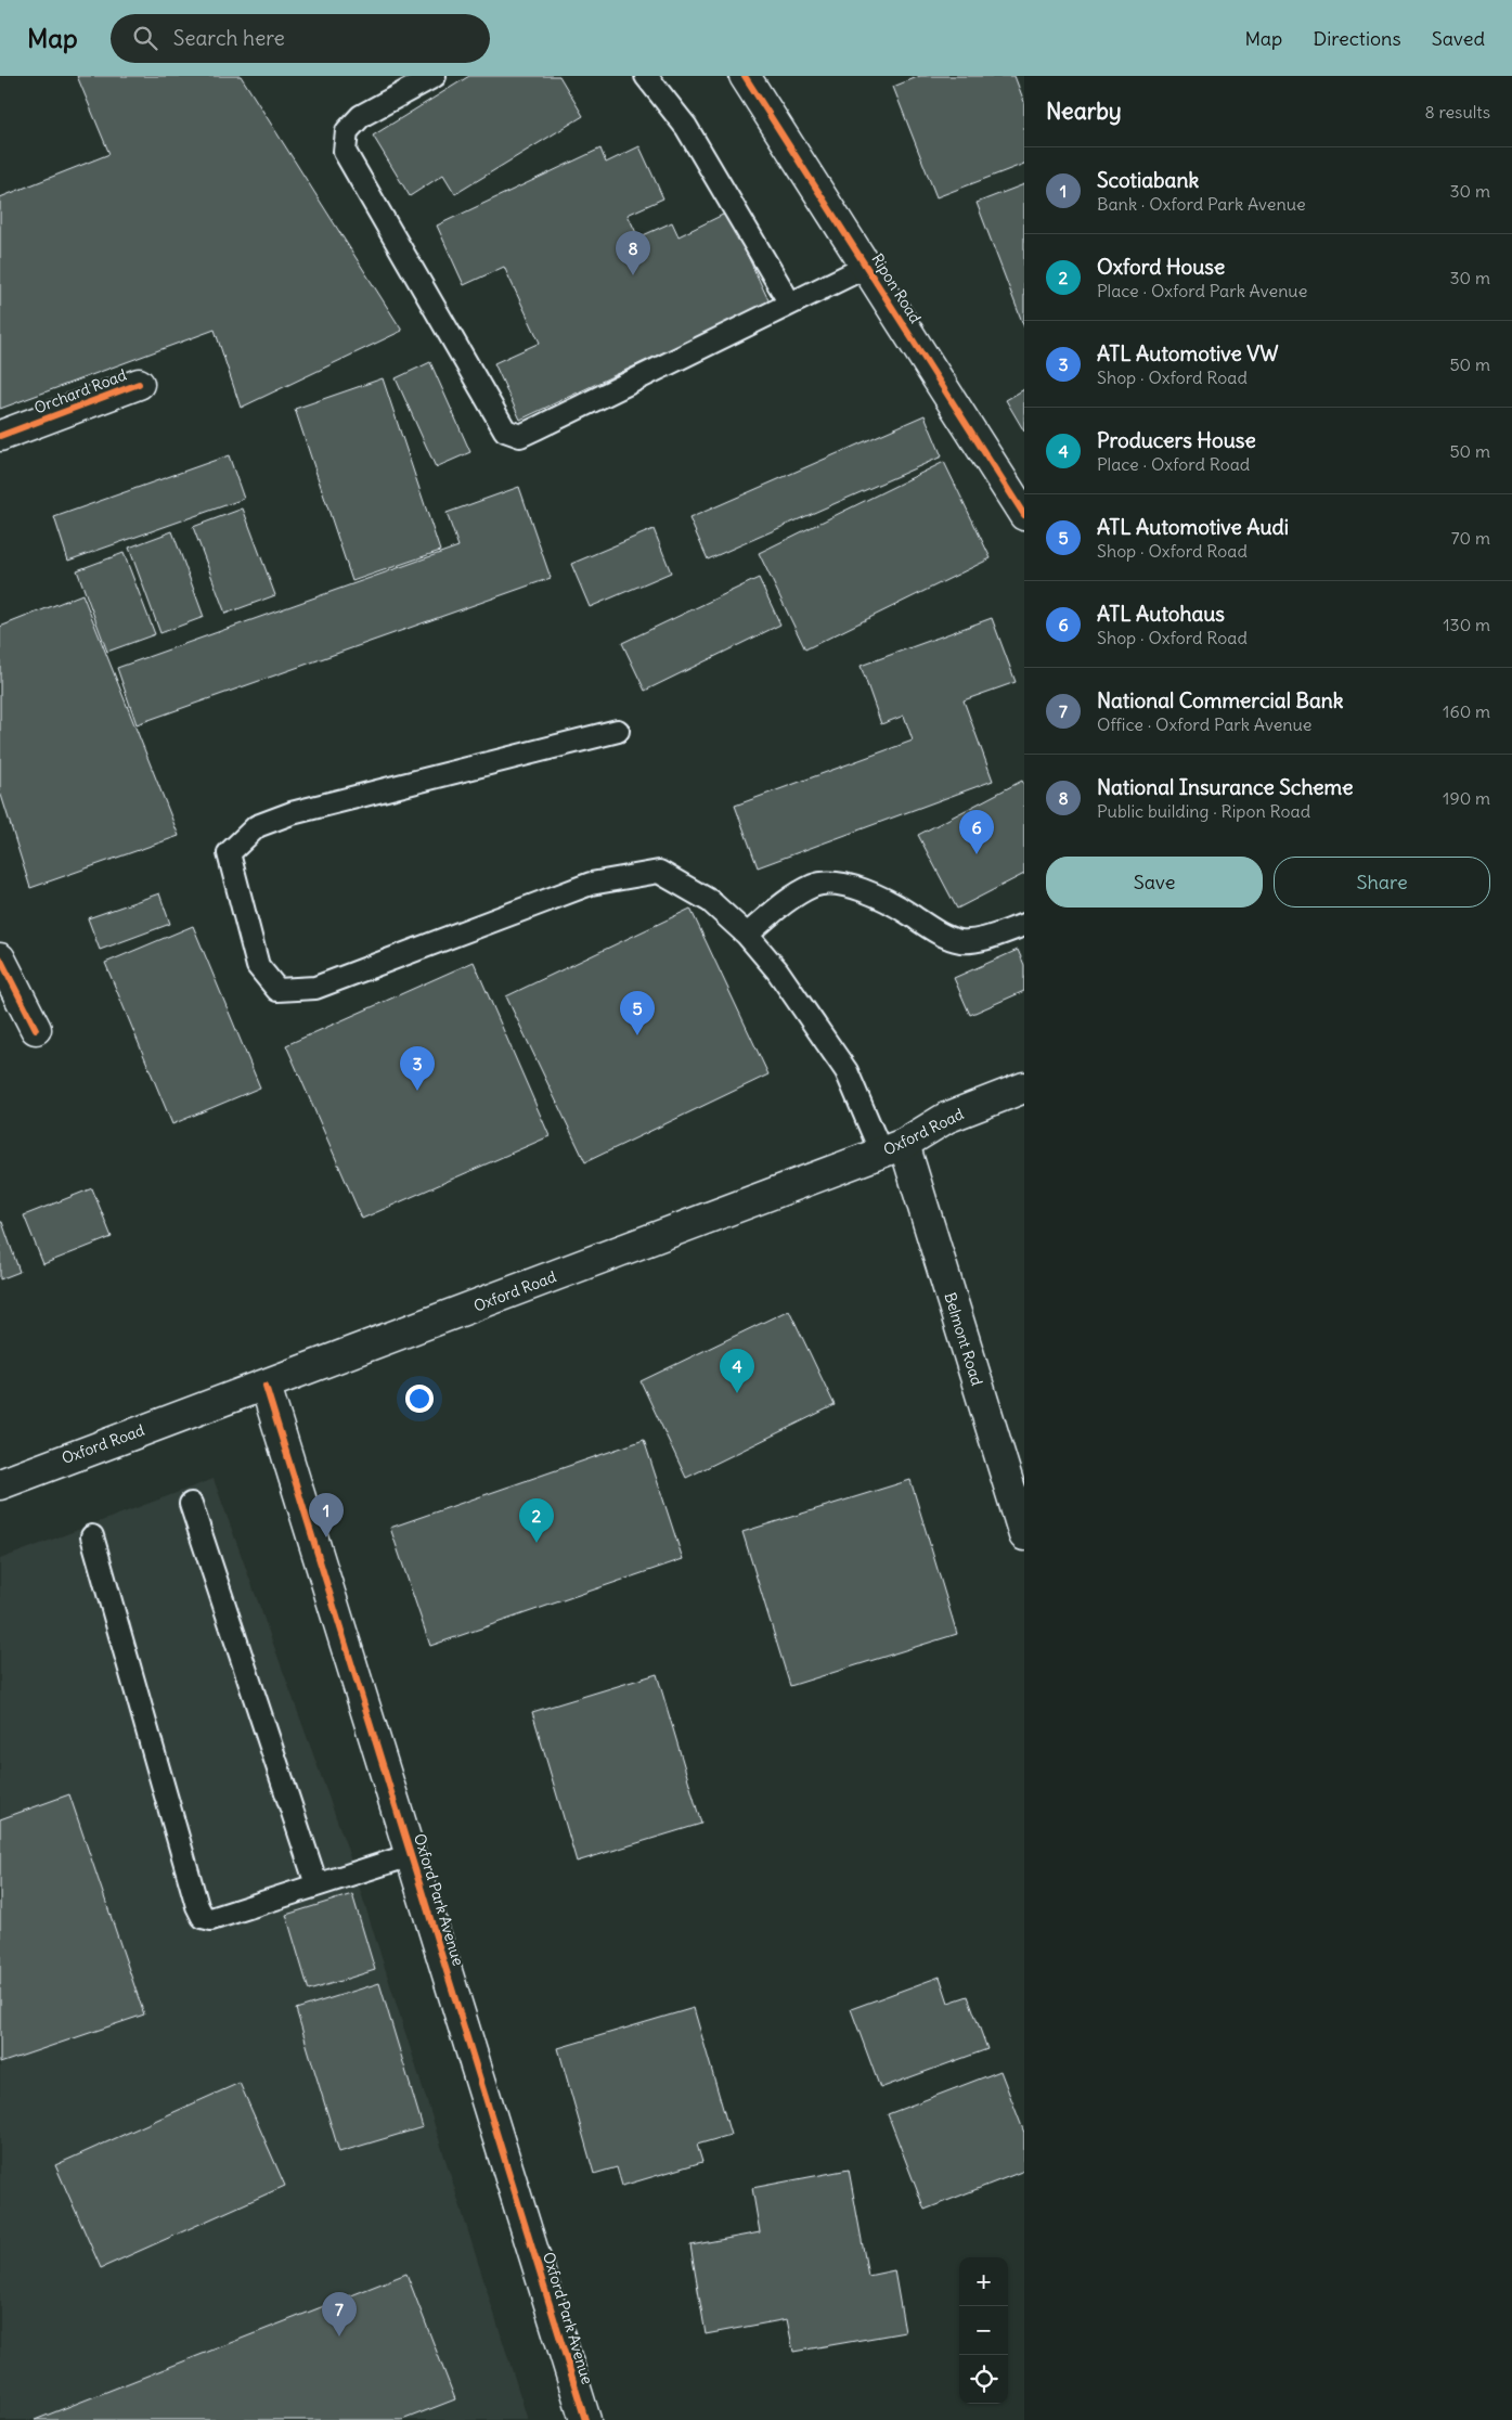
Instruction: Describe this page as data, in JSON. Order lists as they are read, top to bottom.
{
  "streets": {
    "street": [
      "Ripon Road",
      "Orchard Road",
      "Oxford Road",
      "Belmont Road",
      "Oxford Park Avenue"
    ]
  },
  "crossings": [
    ["Oxford Road", "Belmont Road"],
    ["Oxford Road", "Oxford Park Avenue"]
  ],
  "page": {
    "header": "Map",
    "search": "Search here",
    "nav": ["Map", "Directions", "Saved"],
    "heading": ["Nearby", "8 results"],
    "list": [
      {
        "mark": "1",
        "name": "Scotiabank",
        "note": "Bank · Oxford Park Avenue",
        "value": "30 m"
      },
      {
        "mark": "2",
        "name": "Oxford House",
        "note": "Place · Oxford Park Avenue",
        "value": "30 m"
      },
      {
        "mark": "3",
        "name": "ATL Automotive VW",
        "note": "Shop · Oxford Road",
        "value": "50 m"
      },
      {
        "mark": "4",
        "name": "Producers House",
        "note": "Place · Oxford Road",
        "value": "50 m"
      },
      {
        "mark": "5",
        "name": "ATL Automotive Audi",
        "note": "Shop · Oxford Road",
        "value": "70 m"
      },
      {
        "mark": "6",
        "name": "ATL Autohaus",
        "note": "Shop · Oxford Road",
        "value": "130 m"
      },
      {
        "mark": "7",
        "name": "National Commercial Bank",
        "note": "Office · Oxford Park Avenue",
        "value": "160 m"
      },
      {
        "mark": "8",
        "name": "National Insurance Scheme",
        "note": "Public building · Ripon Road",
        "value": "190 m"
      }
    ],
    "pins": [
      "8",
      "6",
      "5",
      "3",
      "4",
      "1",
      "2",
      "7"
    ],
    "buttons": ["Save", "Share"],
    "map_buttons": ["+", "−"]
  }
}
